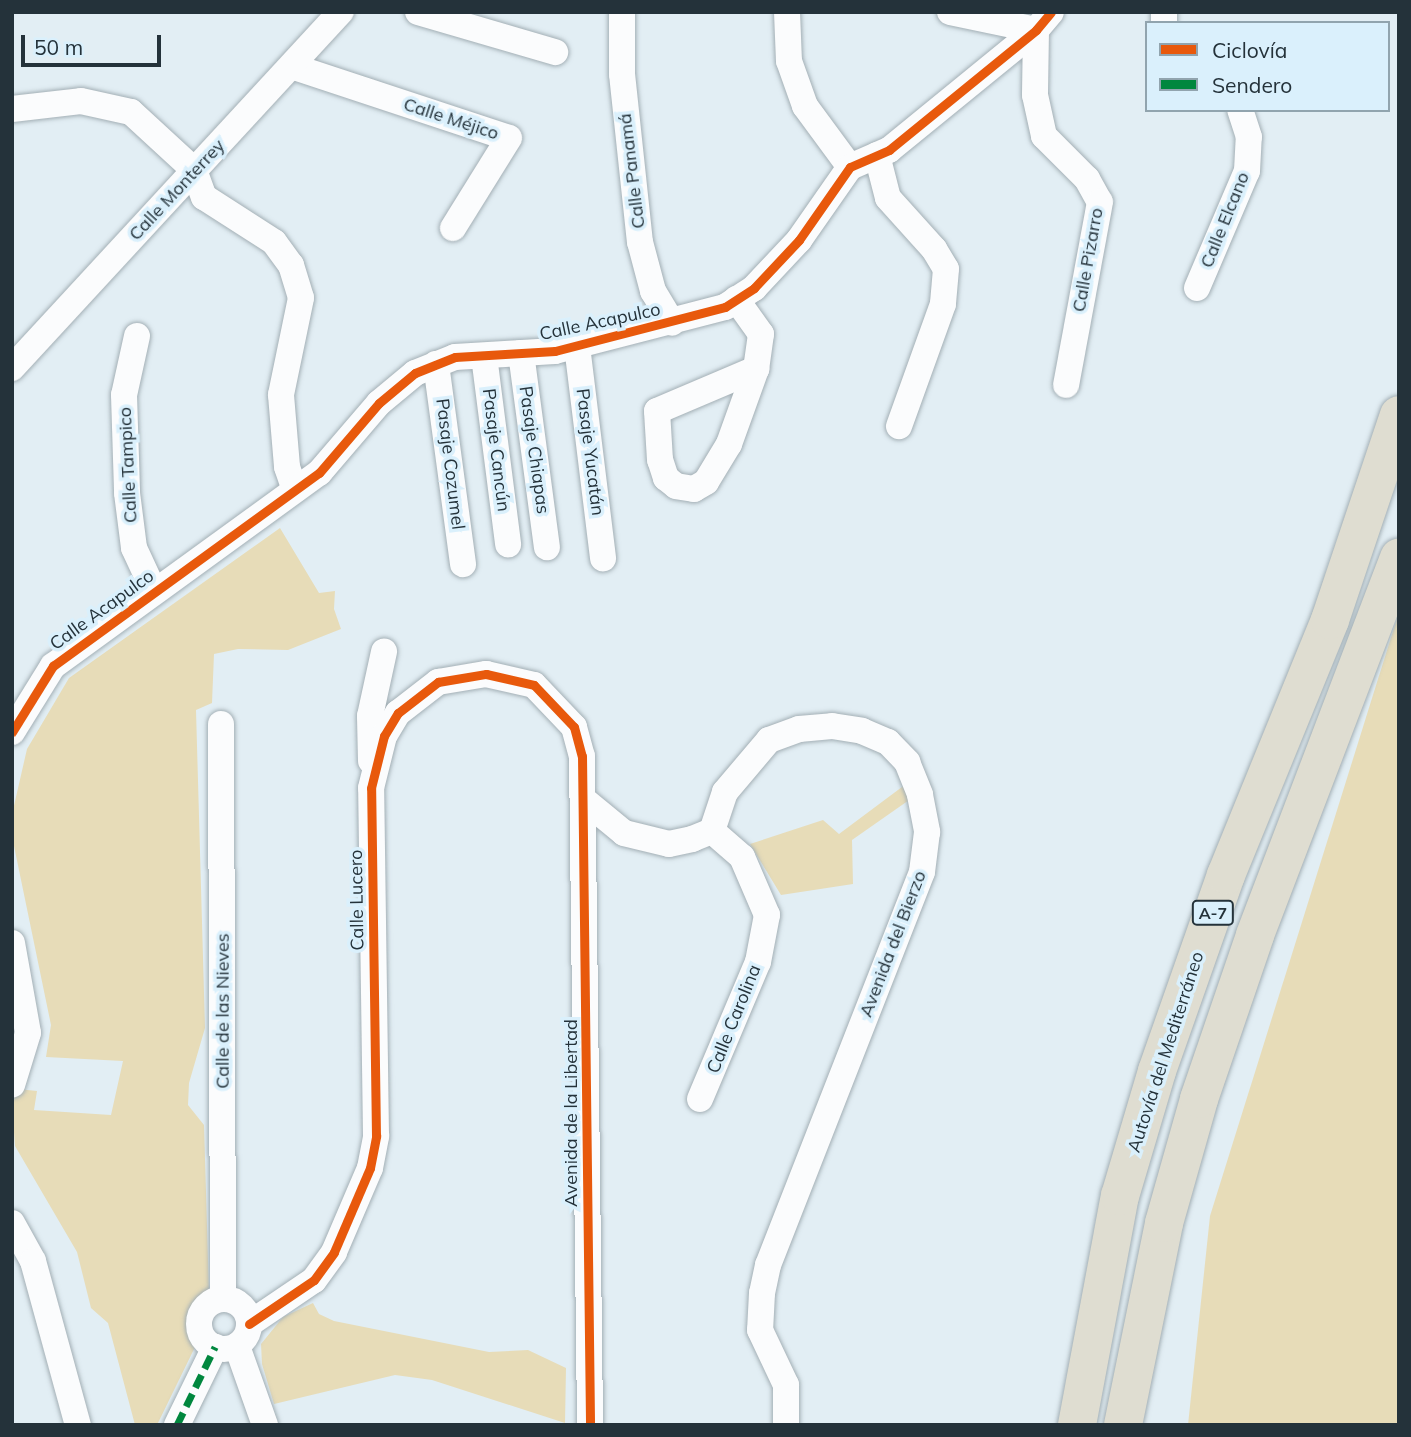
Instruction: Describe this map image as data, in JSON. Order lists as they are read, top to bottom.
{
  "streets": {
    "highway": ["A-7", "Autovía del Mediterráneo"],
    "street": [
      "Calle Méjico",
      "Calle Panamá",
      "Calle Monterrey",
      "Calle Elcano",
      "Calle Pizarro",
      "Calle Acapulco",
      "Pasaje Cancún",
      "Pasaje Chiapas",
      "Pasaje Yucatán",
      "Pasaje Cozumel",
      "Calle Tampico",
      "Calle Lucero",
      "Avenida del Bierzo",
      "Calle de las Nieves",
      "Calle Carolina",
      "Avenida de la Libertad"
    ]
  },
  "crossings": [
    ["Calle Méjico", "Calle Monterrey"],
    ["Calle Panamá", "Calle Acapulco"],
    ["Calle Acapulco", "Pasaje Cancún"],
    ["Calle Acapulco", "Pasaje Chiapas"],
    ["Calle Acapulco", "Pasaje Yucatán"],
    ["Calle Acapulco", "Pasaje Cozumel"],
    ["Calle Acapulco", "Calle Tampico"],
    ["Calle Lucero", "Avenida de la Libertad"],
    ["Avenida del Bierzo", "Calle Carolina"]
  ],
  "legend": ["Ciclovía", "Sendero"],
  "scale_bar": "50 m"
}
